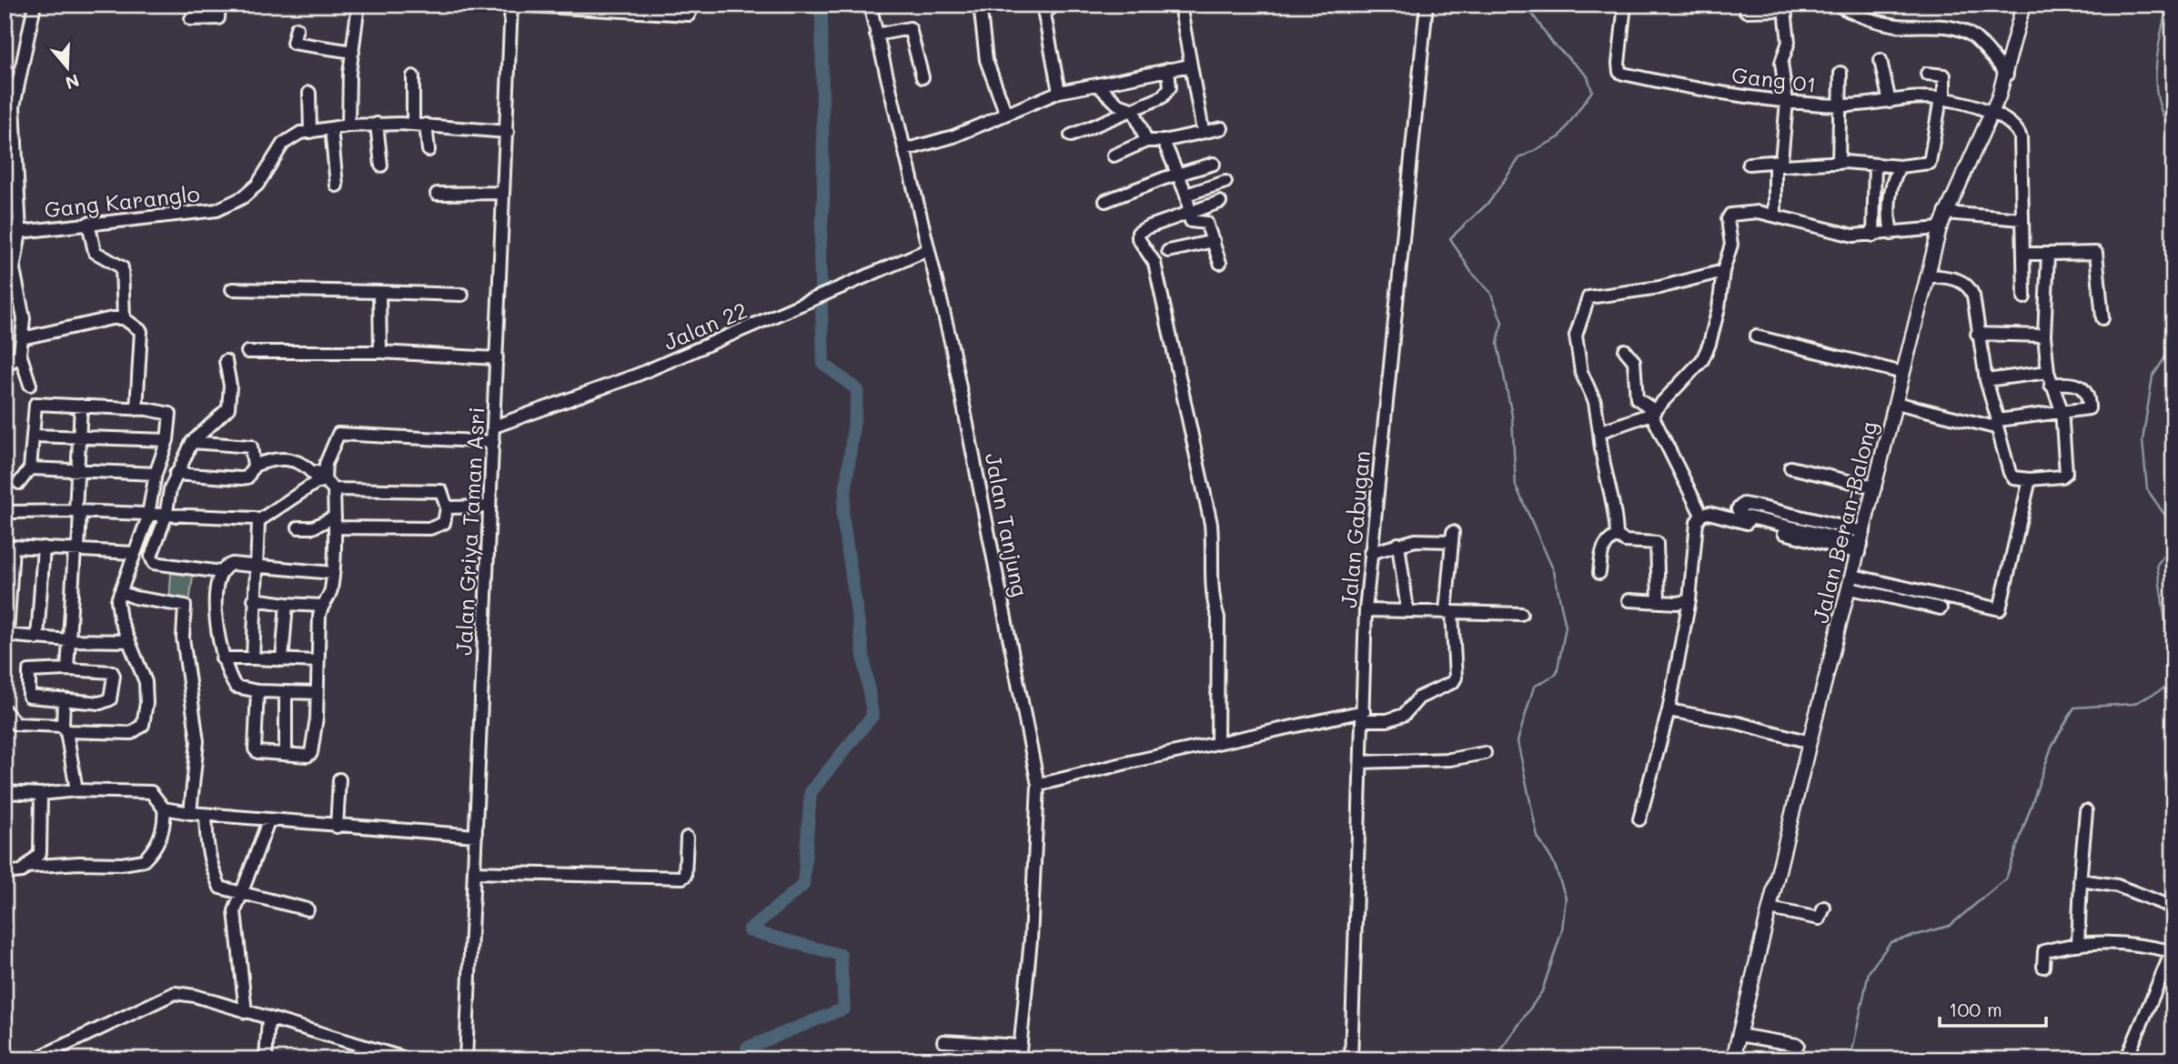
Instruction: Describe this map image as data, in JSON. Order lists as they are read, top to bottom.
{
  "streets": {
    "main road": ["Jalan Beran-Balong"],
    "street": [
      "Gang 01",
      "Gang Karanglo",
      "Jalan 22",
      "Jalan Tanjung",
      "Jalan Gabugan",
      "Jalan Griya Taman Asri"
    ]
  },
  "crossings": [
    ["Gang 01", "Jalan Beran-Balong"],
    ["Jalan 22", "Jalan Tanjung"],
    ["Jalan 22", "Jalan Griya Taman Asri"]
  ],
  "scale_bar": "100 m",
  "north": "bottom"
}
